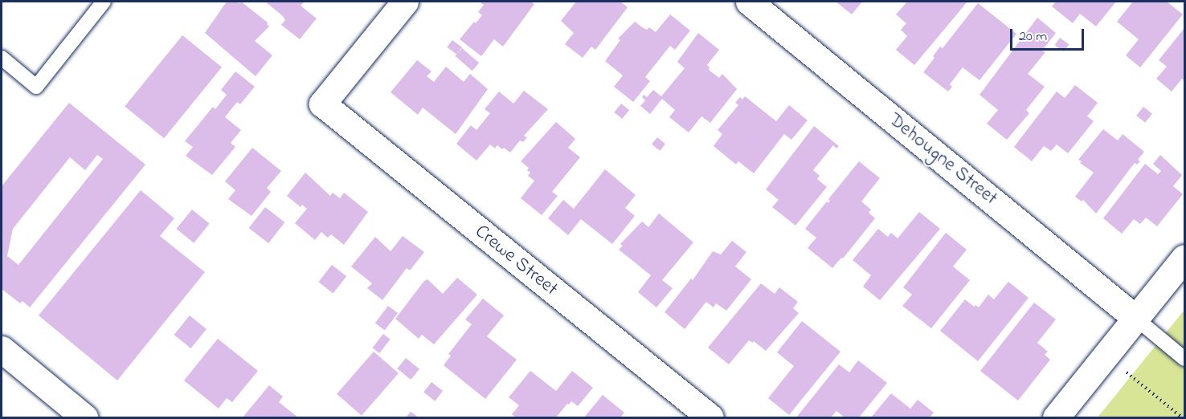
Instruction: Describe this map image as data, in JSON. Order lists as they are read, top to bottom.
{
  "streets": {
    "street": ["Dehougne Street", "Crewe Street"]
  },
  "scale_bar": "20 m"
}
